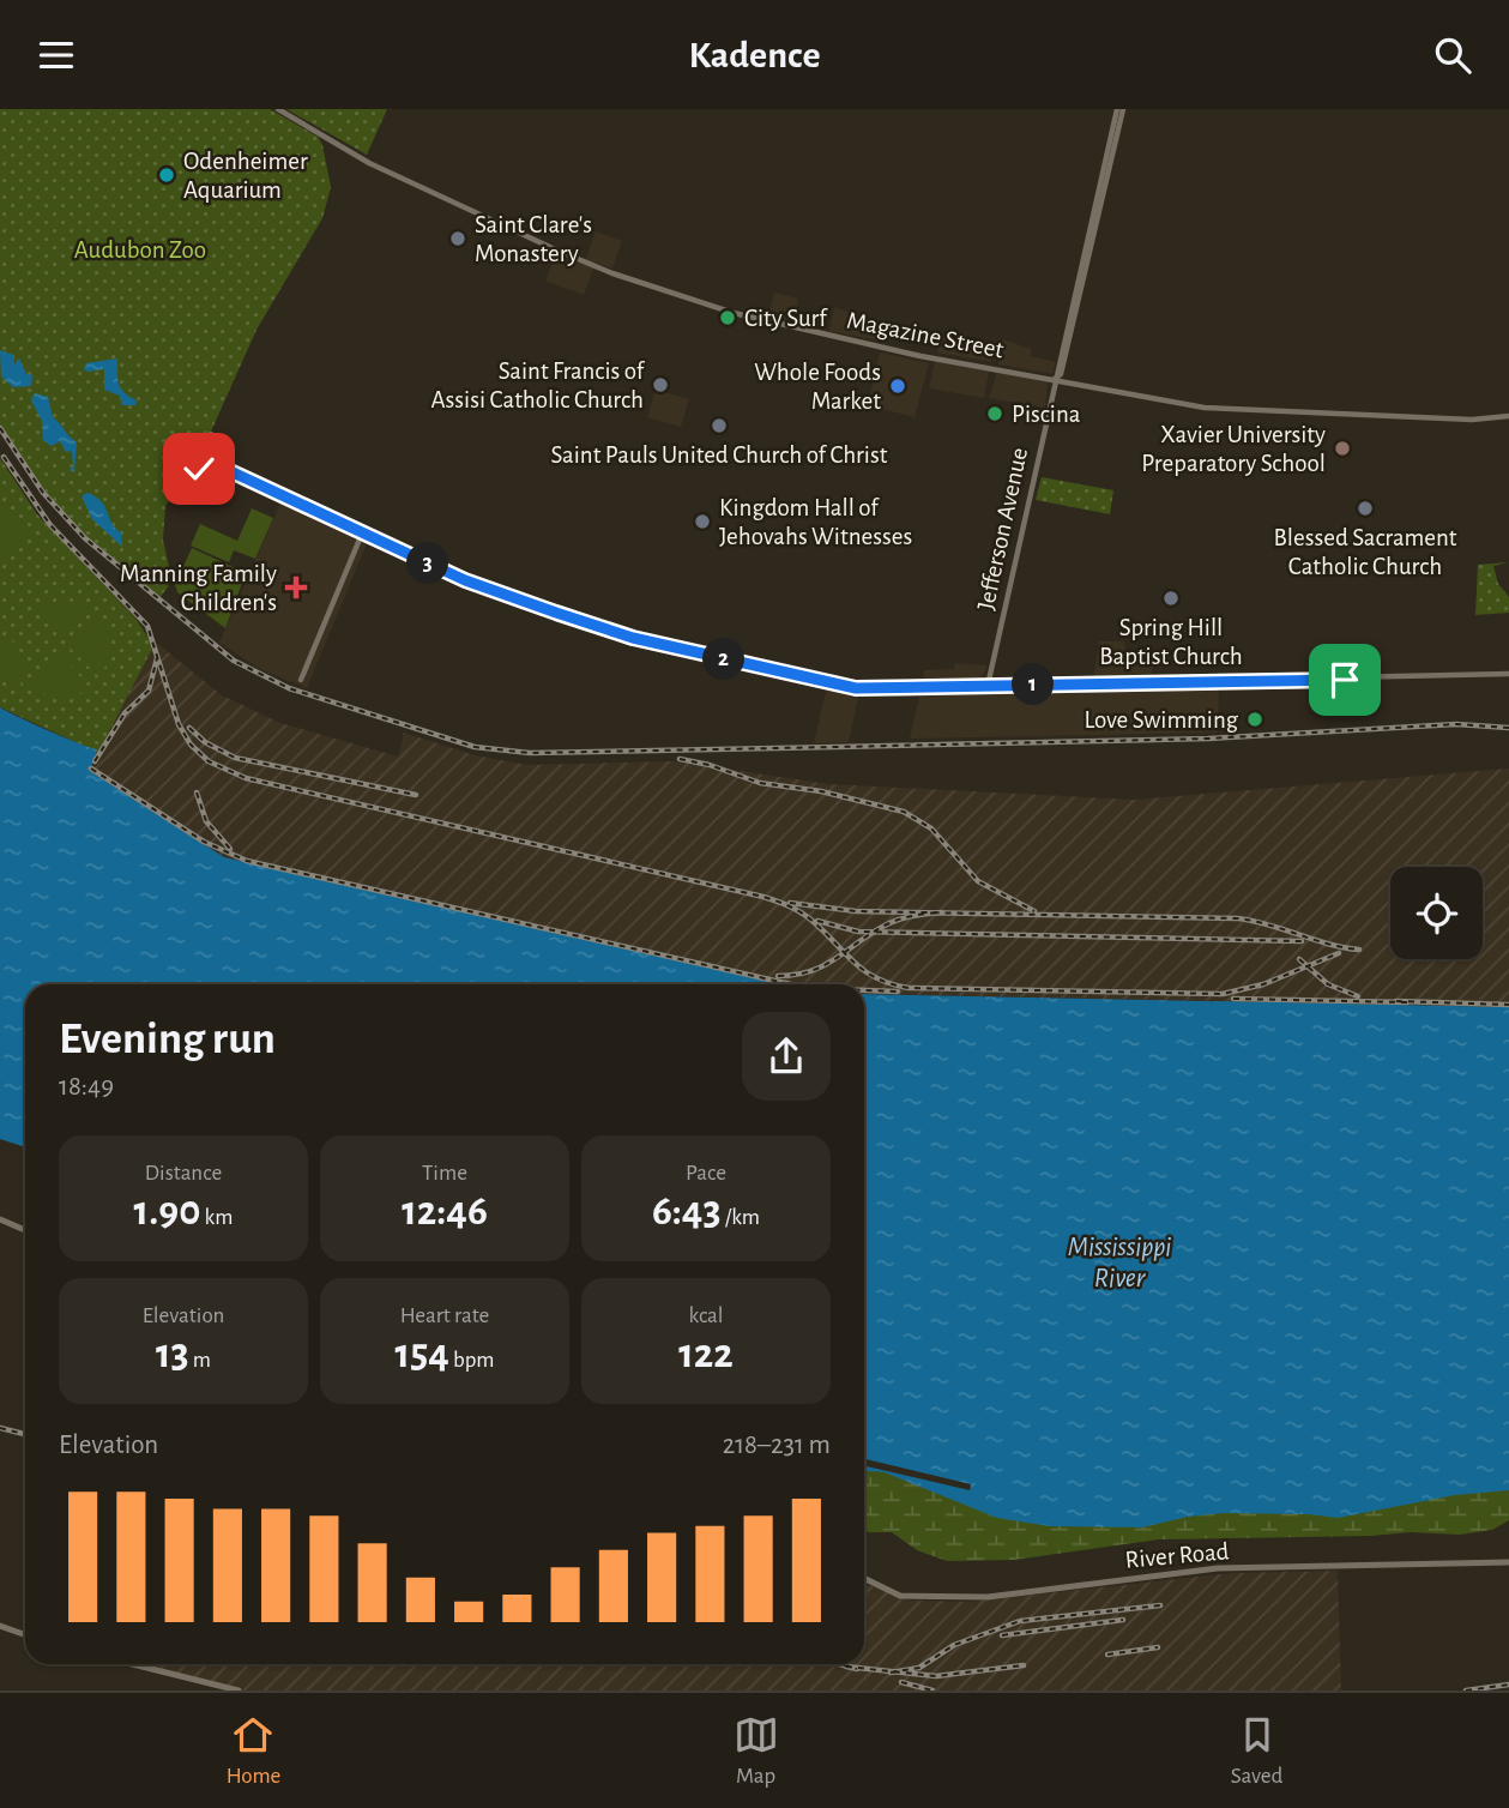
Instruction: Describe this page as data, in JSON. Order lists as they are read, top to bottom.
{
  "streets": {
    "main road": ["River Road"],
    "street": ["Magazine Street", "Jefferson Avenue"]
  },
  "crossings": [
    ["Magazine Street", "Jefferson Avenue"]
  ],
  "water": ["Mississippi River"],
  "parks": ["Audubon Zoo"],
  "places": {
    "other": [
      "Odenheimer Aquarium",
      "Saint Clare's Monastery",
      "City Surf",
      "Saint Francis of Assisi Catholic Church",
      "Whole Foods Market",
      "Piscina",
      "Saint Pauls United Church of Christ",
      "Xavier University Preparatory School",
      "Blessed Sacrament Catholic Church",
      "Kingdom Hall of Jehovahs Witnesses",
      "Spring Hill Baptist Church",
      "Love Swimming"
    ],
    "health": ["Manning Family Children's"]
  },
  "page": {
    "header": "Kadence",
    "pins": ["3", "2", "1"],
    "heading": ["Evening run", "18:49"],
    "stats": [
      ["Distance", "1.90 km"],
      ["Time", "12:46"],
      ["Pace", "6:43 /km"],
      ["Elevation", "13 m"],
      ["Heart rate", "154 bpm"],
      ["kcal", "122"]
    ],
    "chart": ["Elevation", "218–231 m"],
    "tabs": ["Home", "Map", "Saved"]
  }
}
